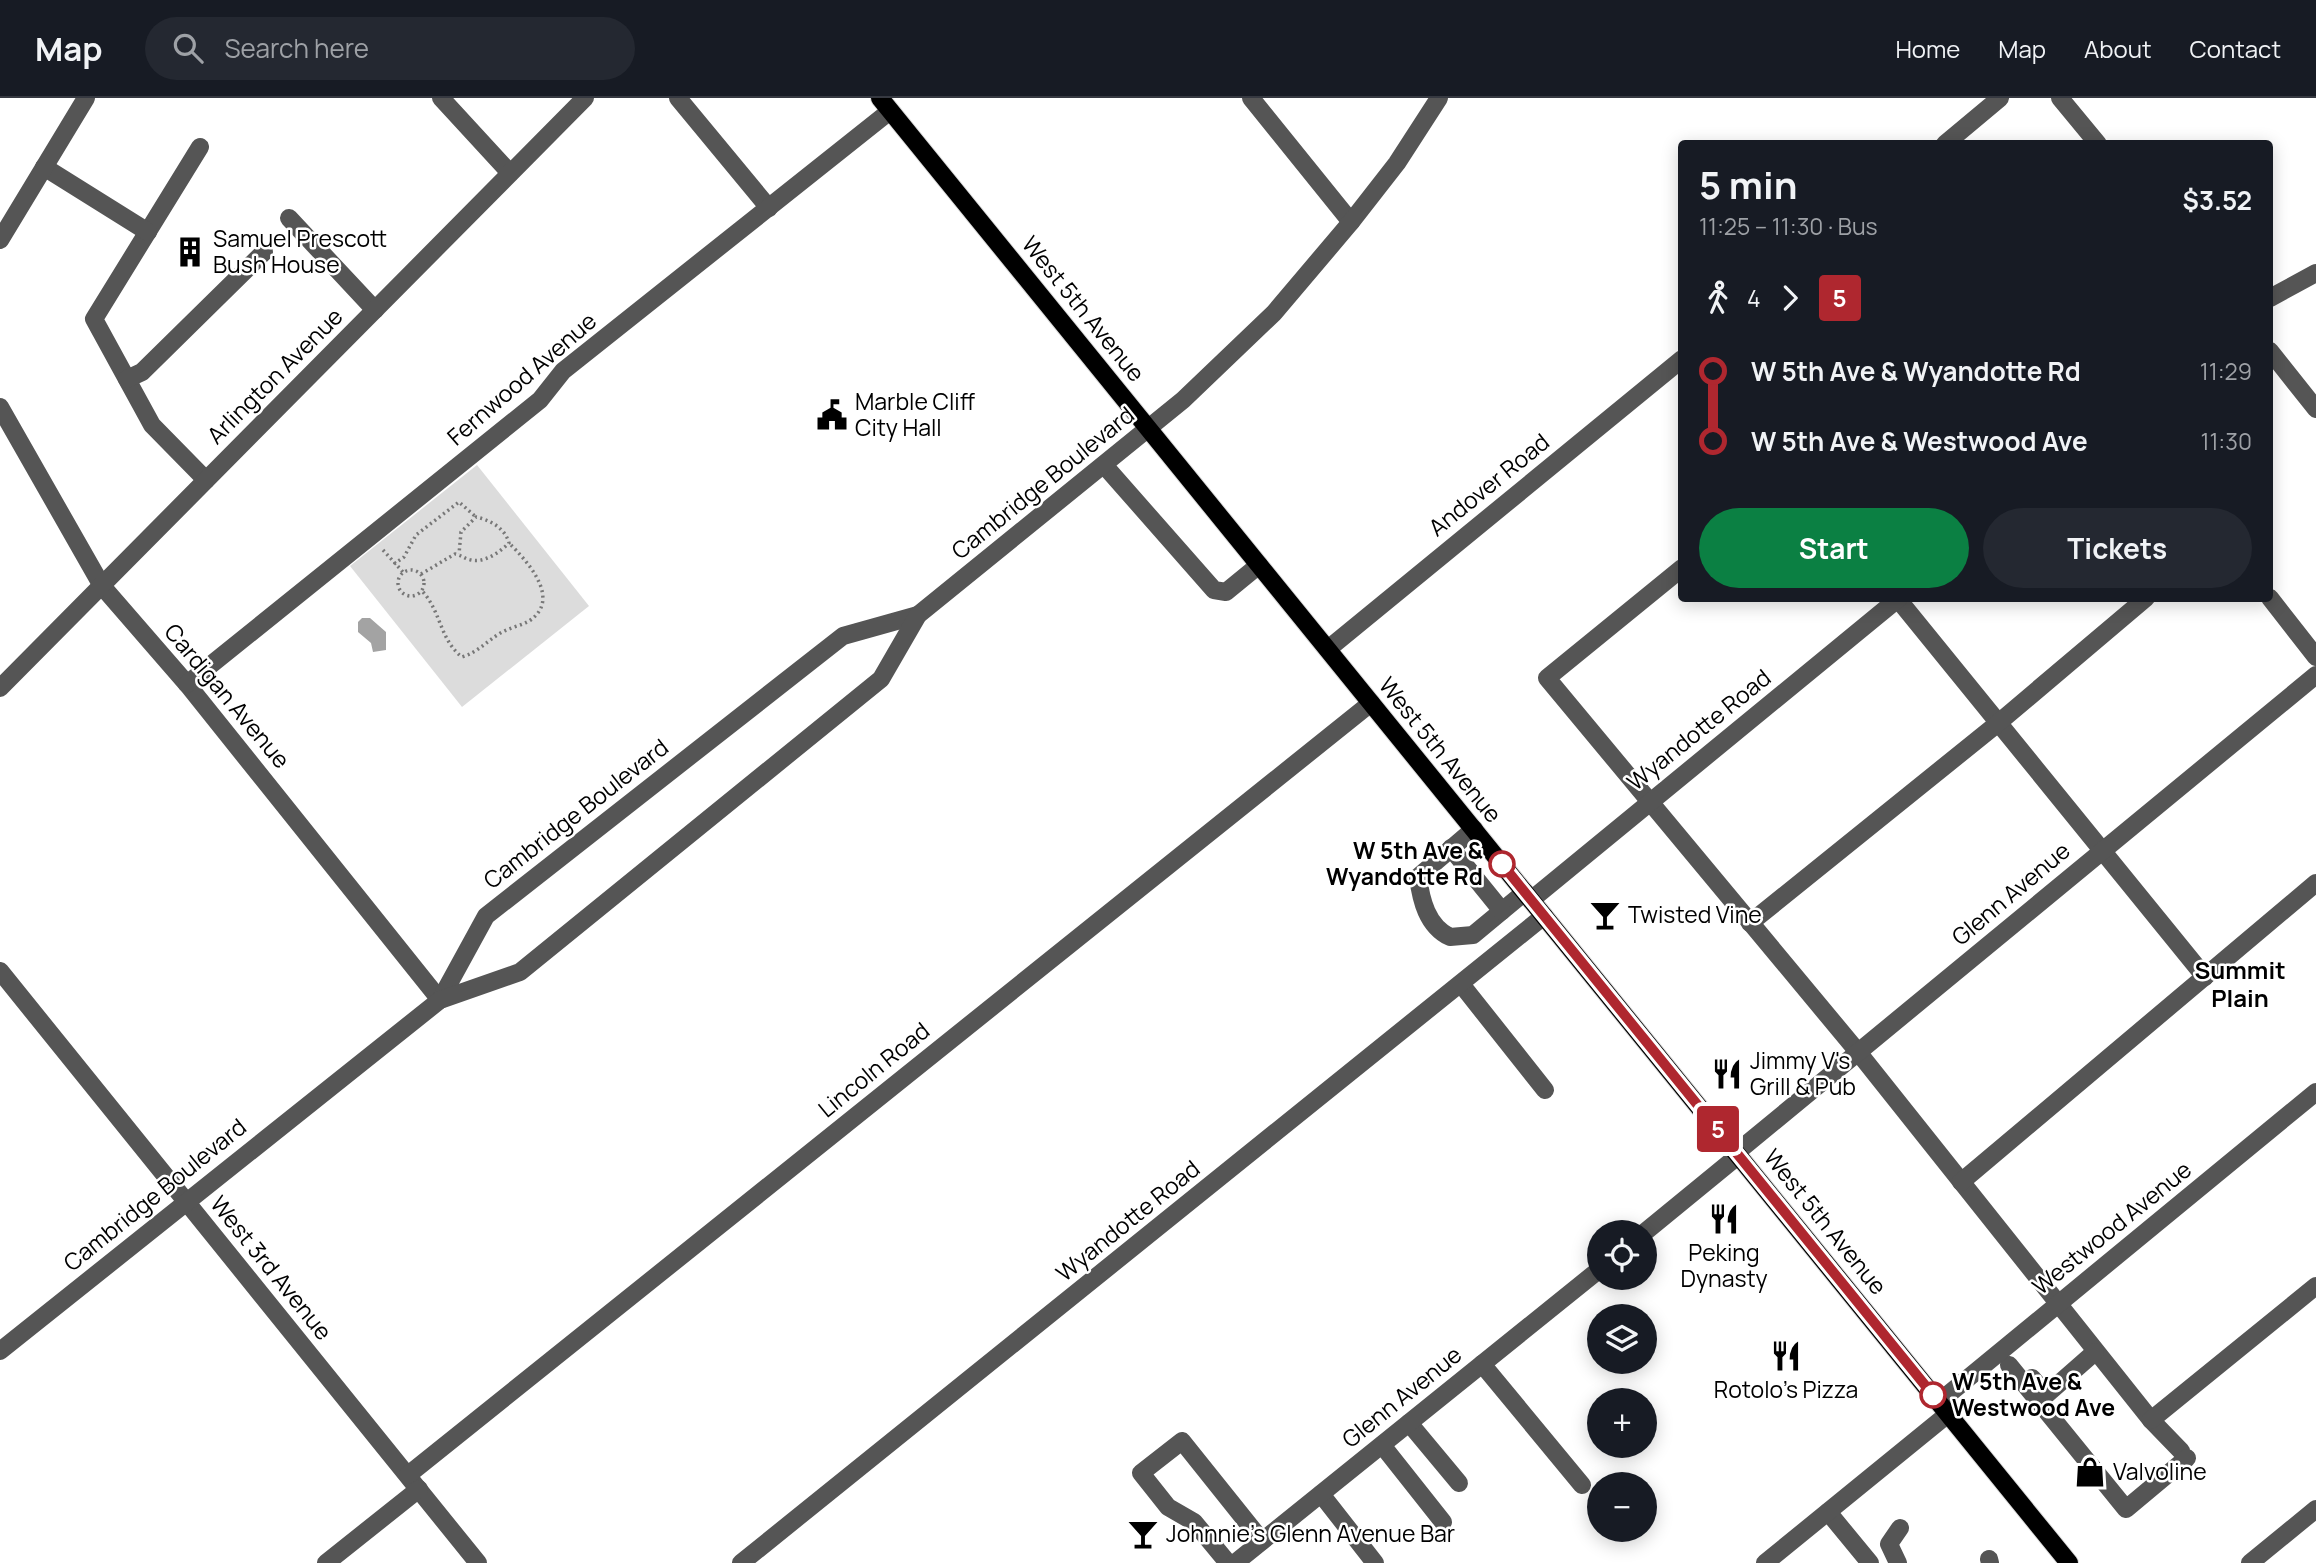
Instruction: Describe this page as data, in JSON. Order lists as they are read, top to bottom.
{
  "streets": {
    "main road": ["West 5th Avenue"],
    "street": [
      "Arlington Avenue",
      "Fernwood Avenue",
      "Cambridge Boulevard",
      "Andover Road",
      "Cardigan Avenue",
      "Wyandotte Road",
      "Glenn Avenue",
      "Lincoln Road",
      "Westwood Avenue",
      "West 3rd Avenue"
    ]
  },
  "crossings": [
    ["West 5th Avenue", "Fernwood Avenue"],
    ["West 5th Avenue", "Cambridge Boulevard"],
    ["West 5th Avenue", "Andover Road"],
    ["West 5th Avenue", "Wyandotte Road"],
    ["West 5th Avenue", "Glenn Avenue"],
    ["West 5th Avenue", "Lincoln Road"],
    ["West 5th Avenue", "Westwood Avenue"],
    ["Arlington Avenue", "Cardigan Avenue"],
    ["Fernwood Avenue", "Cardigan Avenue"],
    ["Cambridge Boulevard", "Cardigan Avenue"],
    ["Cambridge Boulevard", "West 3rd Avenue"],
    ["Lincoln Road", "West 3rd Avenue"]
  ],
  "districts": ["Summit Plain"],
  "places": {
    "building": ["Samuel Prescott Bush House"],
    "public building": ["Marble Cliff City Hall"],
    "other": ["W 5th Ave & Wyandotte Rd", "W 5th Ave & Westwood Ave"],
    "bar": ["Twisted Vine", "Johnnie's Glenn Avenue Bar"],
    "restaurant": ["Jimmy V's Grill & Pub", "Peking Dynasty", "Rotolo's Pizza"],
    "shop": ["Valvoline"]
  },
  "lines": ["bus line 5"],
  "page": {
    "header": "Map",
    "search": "Search here",
    "nav": [
      "Home",
      "Map",
      "About",
      "Contact"
    ],
    "on_map": "5",
    "heading": ["5 min", "11:25 – 11:30 · Bus", "$3.52"],
    "legs": ["4", "5"],
    "list": [
      {
        "name": "W 5th Ave & Wyandotte Rd",
        "value": "11:29"
      },
      {
        "name": "W 5th Ave & Westwood Ave",
        "value": "11:30"
      }
    ],
    "buttons": ["Start", "Tickets"],
    "map_buttons": ["+", "−"]
  }
}
